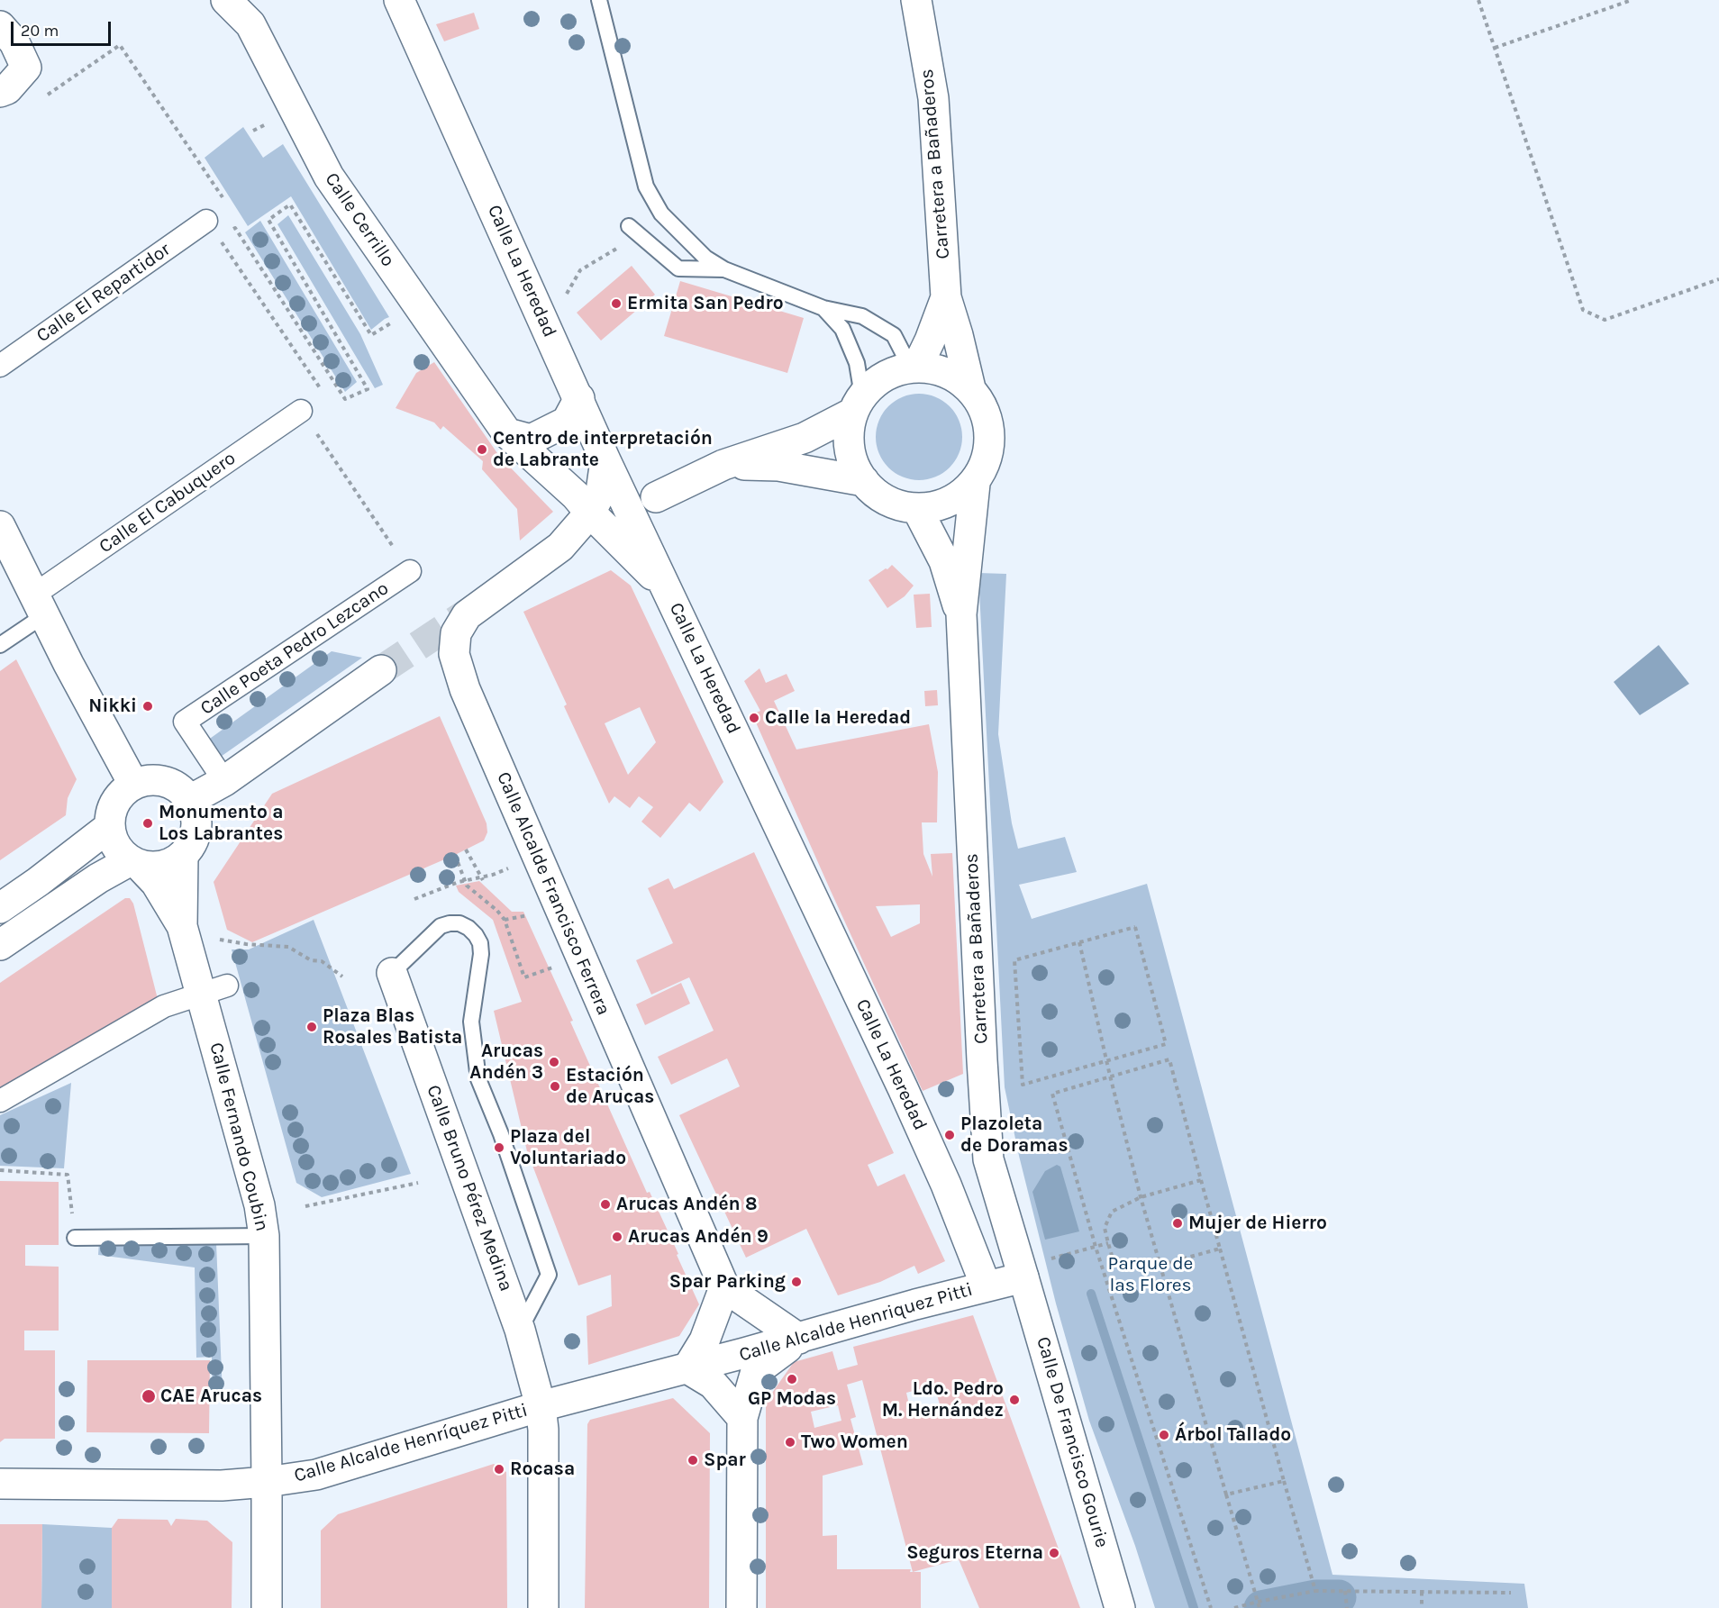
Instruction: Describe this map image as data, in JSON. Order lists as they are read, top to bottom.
{
  "streets": {
    "main road": [
      "Carretera a Bañaderos",
      "Calle Cerrillo",
      "Calle La Heredad",
      "Calle Alcalde Francisco Ferrera",
      "Calle Fernando Coubin",
      "Calle Bruno Pérez Medina",
      "Calle Alcalde Henriquez Pitti",
      "Calle De Francisco Gourie",
      "Calle Alcalde Henríquez Pitti"
    ],
    "street": ["Calle El Repartidor", "Calle El Cabuquero", "Calle Poeta Pedro Lezcano"]
  },
  "crossings": [
    ["Carretera a Bañaderos", "Calle Alcalde Henriquez Pitti"],
    ["Carretera a Bañaderos", "Calle De Francisco Gourie"],
    ["Calle Cerrillo", "Calle La Heredad"],
    ["Calle Cerrillo", "Calle Alcalde Francisco Ferrera"],
    ["Calle La Heredad", "Calle Alcalde Francisco Ferrera"],
    ["Calle La Heredad", "Calle Alcalde Henriquez Pitti"],
    ["Calle Fernando Coubin", "Calle Alcalde Henríquez Pitti"],
    ["Calle Bruno Pérez Medina", "Calle Alcalde Henríquez Pitti"],
    ["Calle Alcalde Henriquez Pitti", "Calle De Francisco Gourie"],
    ["Calle Alcalde Henriquez Pitti", "Calle Alcalde Henríquez Pitti"]
  ],
  "parks": ["Parque de las Flores"],
  "places": [
    "Ermita San Pedro",
    "Centro de interpretación de Labrante",
    "Nikki",
    "Calle la Heredad",
    "Monumento a Los Labrantes",
    "Plaza Blas Rosales Batista",
    "Arucas Andén 3",
    "Estación de Arucas",
    "Plazoleta de Doramas",
    "Plaza del Voluntariado",
    "Arucas Andén 8",
    "Mujer de Hierro",
    "Arucas Andén 9",
    "Spar Parking",
    "GP Modas",
    "CAE Arucas",
    "Ldo. Pedro M. Hernández",
    "Árbol Tallado",
    "Two Women",
    "Spar",
    "Rocasa",
    "Seguros Eterna"
  ],
  "scale_bar": "20 m"
}
